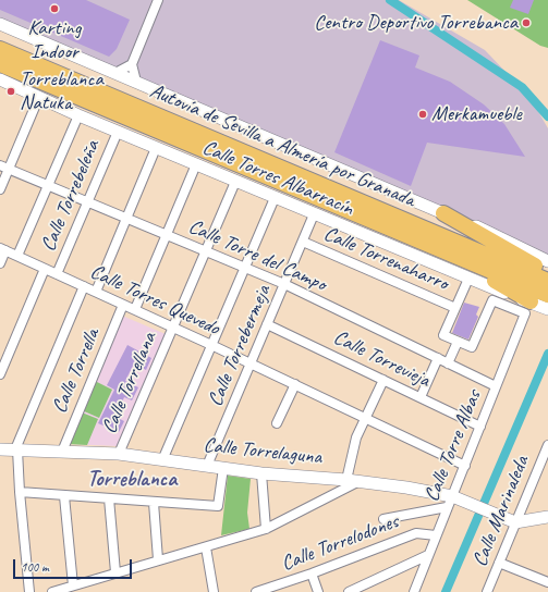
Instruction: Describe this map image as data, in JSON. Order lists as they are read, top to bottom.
{
  "streets": {
    "highway": ["Autovía de Sevilla a Almería por Granada"],
    "street": [
      "Calle Torres Albarracín",
      "Calle Torrebeleña",
      "Calle Torre del Campo",
      "Calle Torrenaharro",
      "Calle Torres Quevedo",
      "Calle Torrebermeja",
      "Calle Torrevieja",
      "Calle Torrella",
      "Calle Torrellana",
      "Calle Torre Albas",
      "Calle Torrelaguna",
      "Calle Marinaleda",
      "Calle Torrelodones"
    ]
  },
  "crossings": [
    ["Autovía de Sevilla a Almería por Granada", "Calle Torres Albarracín"],
    ["Autovía de Sevilla a Almería por Granada", "Calle Torre Albas"],
    ["Calle Torres Albarracín", "Calle Torrebeleña"],
    ["Calle Torres Albarracín", "Calle Torrebermeja"],
    ["Calle Torres Albarracín", "Calle Torrellana"],
    ["Calle Torres Albarracín", "Calle Torre Albas"],
    ["Calle Torrebeleña", "Calle Torre del Campo"],
    ["Calle Torrebeleña", "Calle Torres Quevedo"],
    ["Calle Torre del Campo", "Calle Torrebermeja"],
    ["Calle Torre del Campo", "Calle Torrellana"],
    ["Calle Torre del Campo", "Calle Torre Albas"],
    ["Calle Torrenaharro", "Calle Torrebermeja"],
    ["Calle Torres Quevedo", "Calle Torrebermeja"],
    ["Calle Torres Quevedo", "Calle Torrella"],
    ["Calle Torres Quevedo", "Calle Torrellana"],
    ["Calle Torres Quevedo", "Calle Torre Albas"],
    ["Calle Torrebermeja", "Calle Torrevieja"],
    ["Calle Torrebermeja", "Calle Torrelaguna"],
    ["Calle Torrevieja", "Calle Torre Albas"],
    ["Calle Torrella", "Calle Torrelaguna"],
    ["Calle Torrellana", "Calle Torrelaguna"],
    ["Calle Torre Albas", "Calle Torrelaguna"],
    ["Calle Torre Albas", "Calle Torrelodones"],
    ["Calle Torrelaguna", "Calle Marinaleda"]
  ],
  "districts": ["Torreblanca"],
  "places": [
    "Karting Indoor",
    "Centro Deportivo Torrebanca",
    "Torreblanca Natuka",
    "Merkamueble"
  ],
  "scale_bar": "100 m"
}
